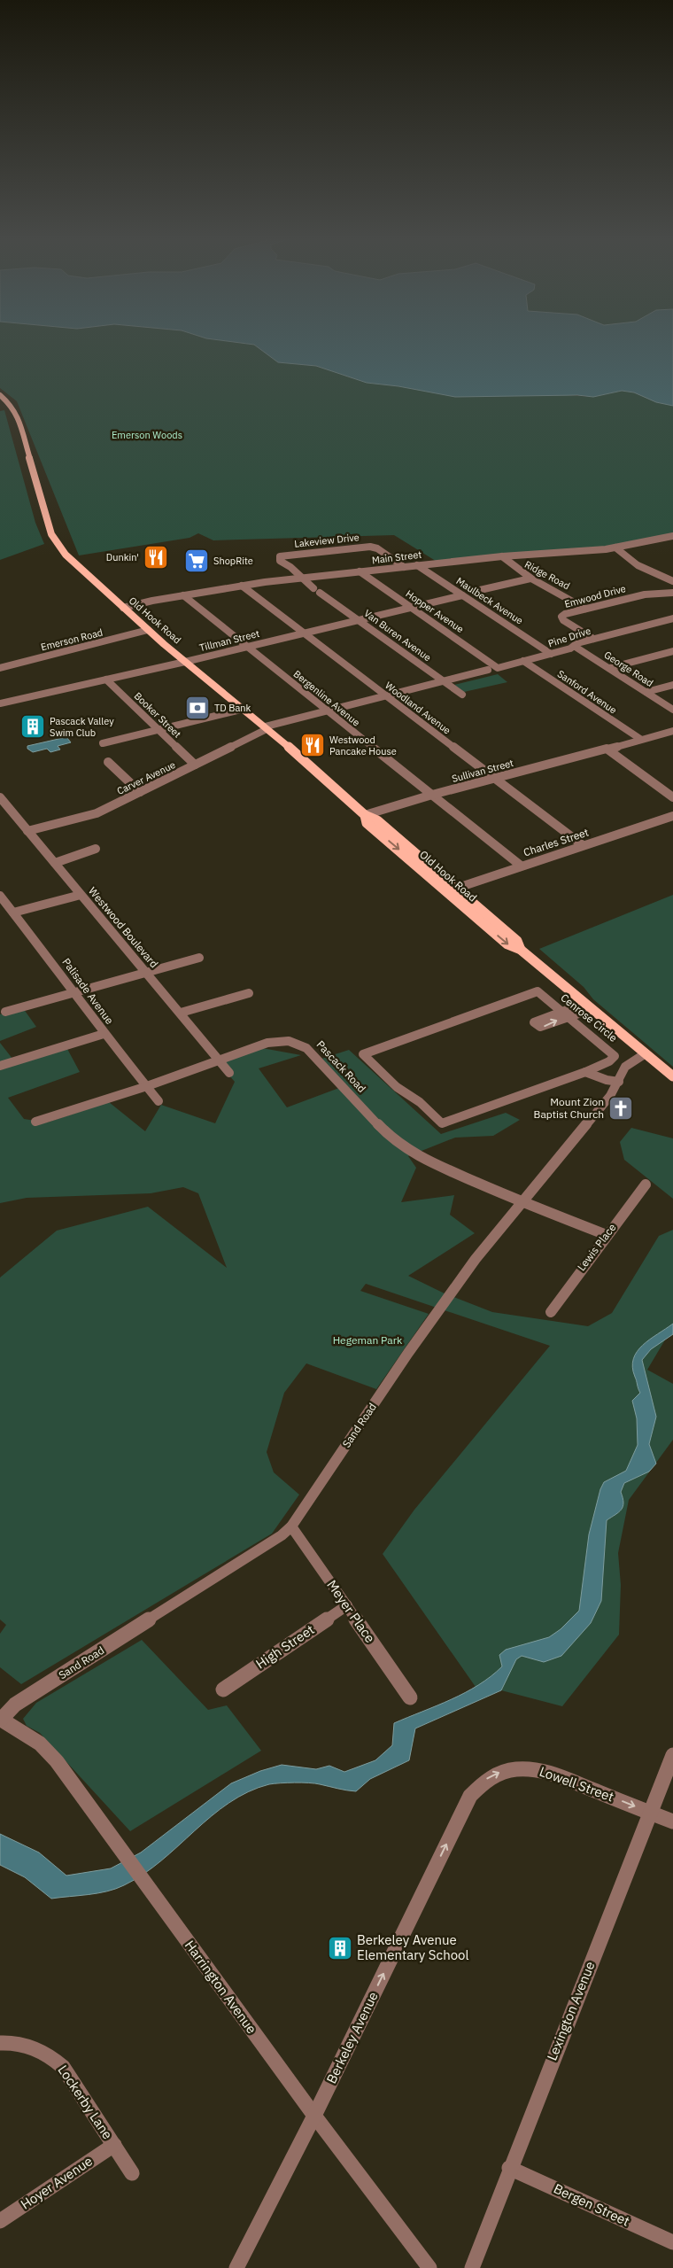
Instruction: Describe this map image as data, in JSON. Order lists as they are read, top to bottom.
{
  "streets": {
    "main road": ["Old Hook Road"],
    "street": [
      "Lakeview Drive",
      "Main Street",
      "Ridge Road",
      "Emwood Drive",
      "Maulbeck Avenue",
      "Hopper Avenue",
      "Van Buren Avenue",
      "Pine Drive",
      "Emerson Road",
      "Tillman Street",
      "George Road",
      "Sanford Avenue",
      "Bergenline Avenue",
      "Woodland Avenue",
      "Booker Street",
      "Sullivan Street",
      "Carver Avenue",
      "Charles Street",
      "Westwood Boulevard",
      "Palisade Avenue",
      "Cenrose Circle",
      "Pascack Road",
      "Lewis Place",
      "Sand Road",
      "Meyer Place",
      "High Street",
      "Lowell Street",
      "Harrington Avenue",
      "Lexington Avenue",
      "Berkeley Avenue",
      "Lockerby Lane",
      "Hoyer Avenue",
      "Bergen Street"
    ]
  },
  "crossings": [
    ["Lakeview Drive", "Main Street"],
    ["Main Street", "Ridge Road"],
    ["Main Street", "Maulbeck Avenue"],
    ["Main Street", "Hopper Avenue"],
    ["Main Street", "Old Hook Road"],
    ["Main Street", "Bergenline Avenue"],
    ["Main Street", "Woodland Avenue"],
    ["Ridge Road", "Emwood Drive"],
    ["Emwood Drive", "Pine Drive"],
    ["Maulbeck Avenue", "Pine Drive"],
    ["Maulbeck Avenue", "Tillman Street"],
    ["Hopper Avenue", "Pine Drive"],
    ["Hopper Avenue", "Tillman Street"],
    ["Old Hook Road", "Emerson Road"],
    ["Old Hook Road", "Tillman Street"],
    ["Old Hook Road", "Sullivan Street"],
    ["Old Hook Road", "Carver Avenue"],
    ["Old Hook Road", "Charles Street"],
    ["Old Hook Road", "Sand Road"],
    ["Van Buren Avenue", "Tillman Street"],
    ["Van Buren Avenue", "Carver Avenue"],
    ["Pine Drive", "George Road"],
    ["Pine Drive", "Sanford Avenue"],
    ["Tillman Street", "Bergenline Avenue"],
    ["Tillman Street", "Woodland Avenue"],
    ["Tillman Street", "Booker Street"],
    ["Sanford Avenue", "Sullivan Street"],
    ["Bergenline Avenue", "Sullivan Street"],
    ["Bergenline Avenue", "Carver Avenue"],
    ["Bergenline Avenue", "Charles Street"],
    ["Woodland Avenue", "Sullivan Street"],
    ["Woodland Avenue", "Carver Avenue"],
    ["Woodland Avenue", "Charles Street"],
    ["Booker Street", "Carver Avenue"],
    ["Carver Avenue", "Westwood Boulevard"],
    ["Westwood Boulevard", "Pascack Road"],
    ["Palisade Avenue", "Pascack Road"],
    ["Pascack Road", "Lewis Place"],
    ["Pascack Road", "Sand Road"],
    ["Sand Road", "Meyer Place"],
    ["Sand Road", "Harrington Avenue"],
    ["Meyer Place", "High Street"],
    ["Lowell Street", "Lexington Avenue"],
    ["Lowell Street", "Berkeley Avenue"],
    ["Harrington Avenue", "Berkeley Avenue"],
    ["Lexington Avenue", "Bergen Street"],
    ["Lockerby Lane", "Hoyer Avenue"]
  ],
  "one_way": ["Lowell Street", "Berkeley Avenue"],
  "parks": ["Emerson Woods", "Hegeman Park"],
  "places": {
    "restaurant": ["Dunkin'", "Westwood Pancake House"],
    "supermarket": ["ShopRite"],
    "bank": ["TD Bank"],
    "building": ["Pascack Valley Swim Club", "Berkeley Avenue Elementary School"],
    "church": ["Mount Zion Baptist Church"]
  }
}
